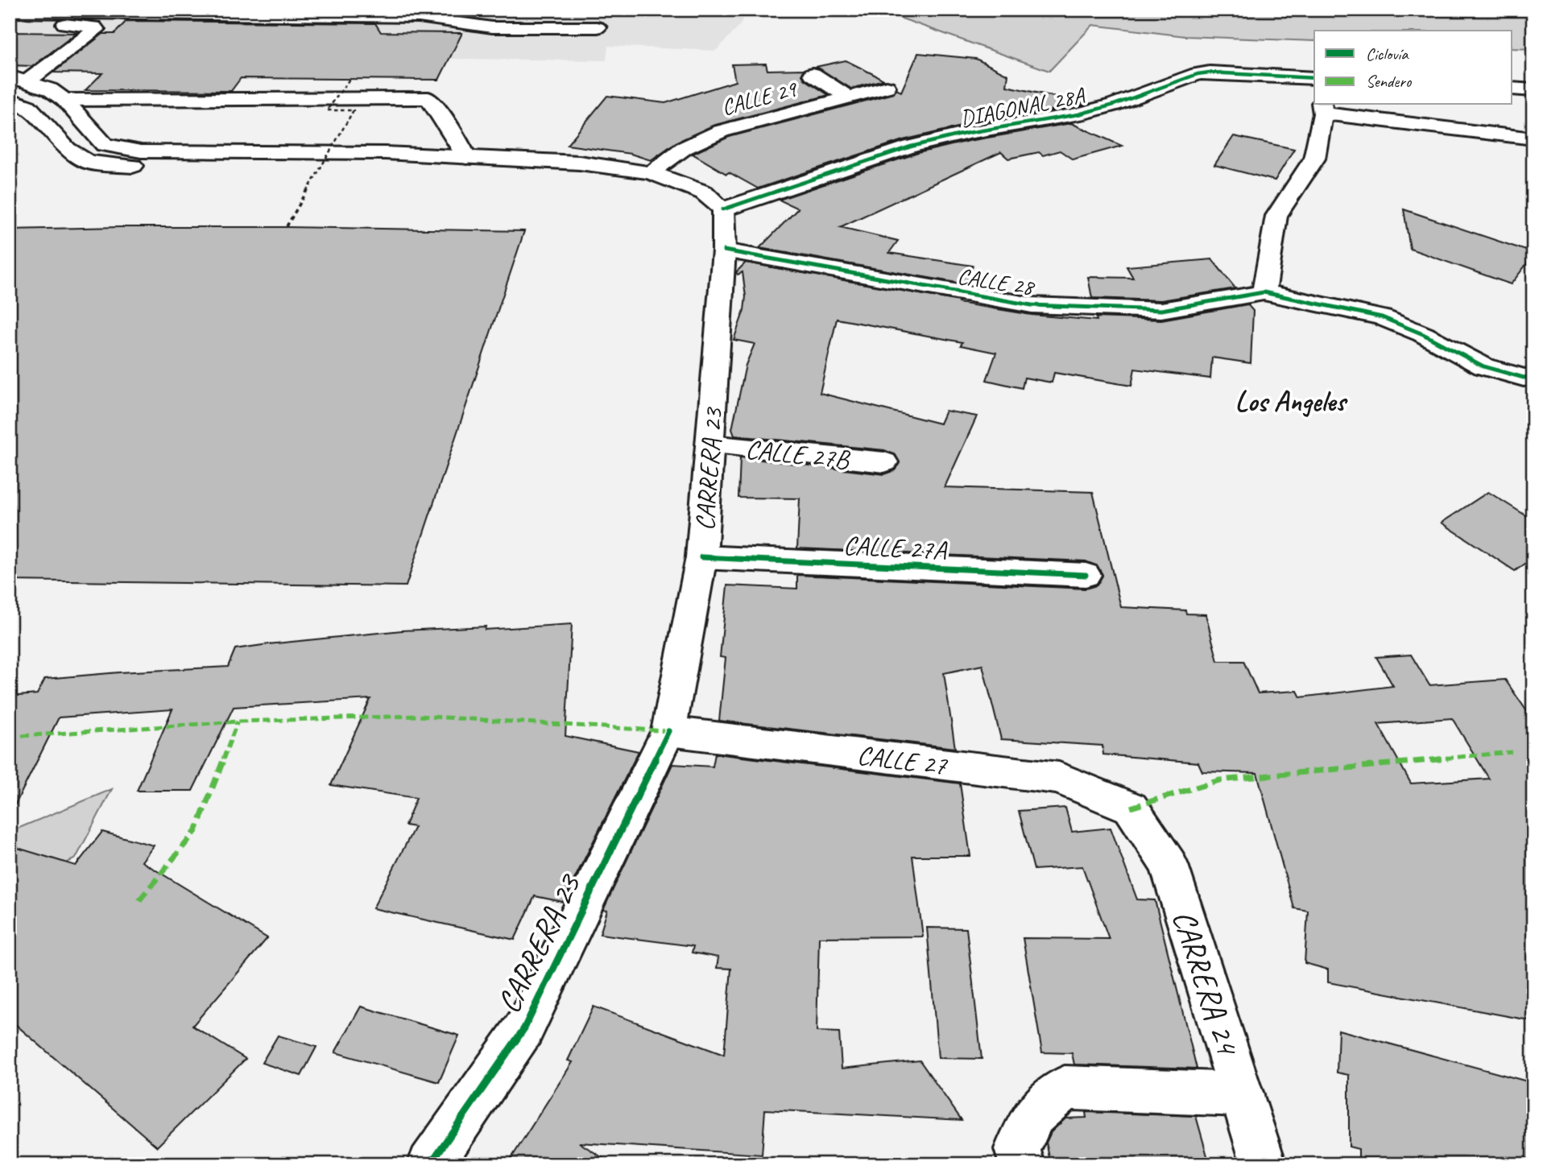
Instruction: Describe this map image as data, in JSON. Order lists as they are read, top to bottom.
{
  "streets": {
    "street": [
      "CALLE 29",
      "DIAGONAL 28A",
      "CALLE 28",
      "CALLE 27B",
      "CARRERA 23",
      "CALLE 27A",
      "CALLE 27",
      "CARRERA 24"
    ]
  },
  "crossings": [
    ["DIAGONAL 28A", "CARRERA 23"],
    ["CALLE 28", "CARRERA 23"],
    ["CALLE 27B", "CARRERA 23"],
    ["CARRERA 23", "CALLE 27A"],
    ["CARRERA 23", "CALLE 27"],
    ["CALLE 27", "CARRERA 24"]
  ],
  "districts": ["Los Angeles"],
  "legend": ["Ciclovía", "Sendero"]
}
